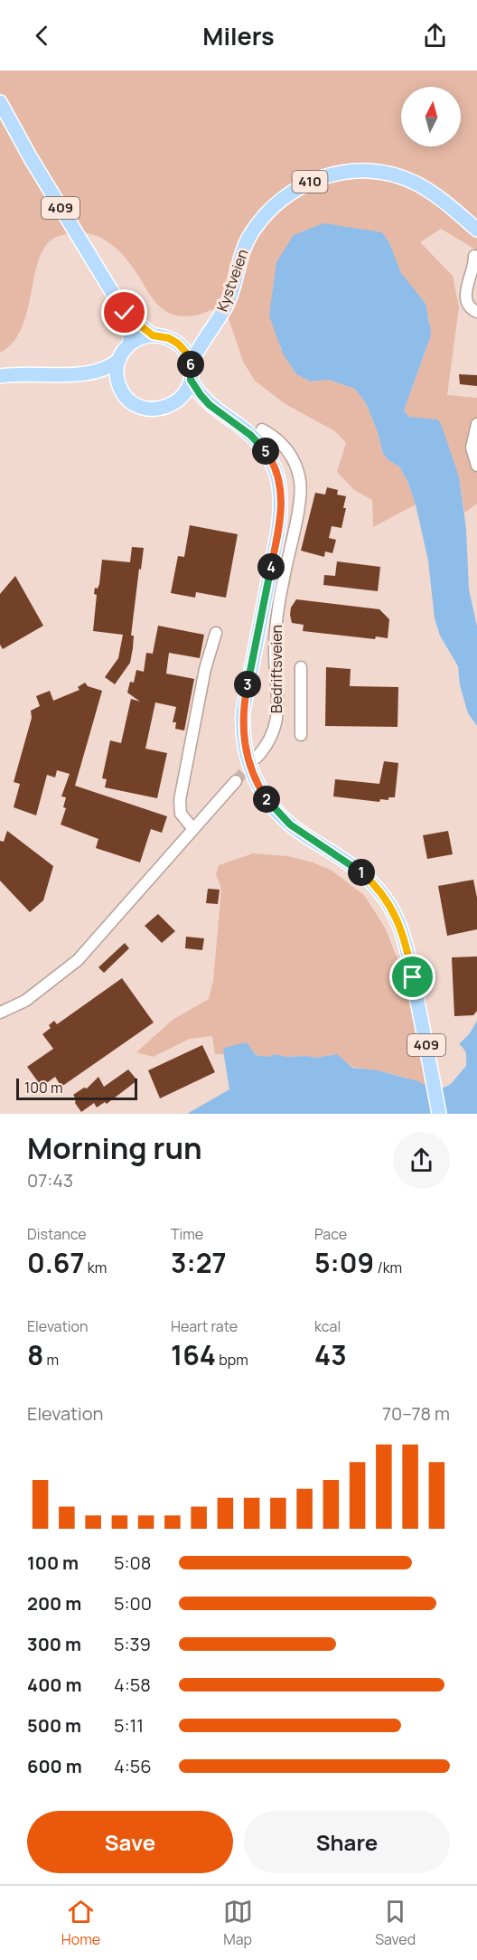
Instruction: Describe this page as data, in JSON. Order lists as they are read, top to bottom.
{
  "streets": {
    "main road": ["410", "409", "Kystveien"],
    "street": ["Bedriftsveien"]
  },
  "crossings": [
    ["409", "Kystveien"]
  ],
  "scale_bar": "100 m",
  "north": "top",
  "page": {
    "header": "Milers",
    "pins": [
      "6",
      "5",
      "4",
      "3",
      "2",
      "1"
    ],
    "scale": "100 m",
    "heading": ["Morning run", "07:43"],
    "stats": [
      ["Distance", "0.67 km"],
      ["Time", "3:27"],
      ["Pace", "5:09 /km"],
      ["Elevation", "8 m"],
      ["Heart rate", "164 bpm"],
      ["kcal", "43"]
    ],
    "chart": ["Elevation", "70–78 m"],
    "list": [
      {
        "name": "100 m",
        "note": "5:08"
      },
      {
        "name": "200 m",
        "note": "5:00"
      },
      {
        "name": "300 m",
        "note": "5:39"
      },
      {
        "name": "400 m",
        "note": "4:58"
      },
      {
        "name": "500 m",
        "note": "5:11"
      },
      {
        "name": "600 m",
        "note": "4:56"
      }
    ],
    "buttons": ["Save", "Share"],
    "tabs": ["Home", "Map", "Saved"]
  }
}
